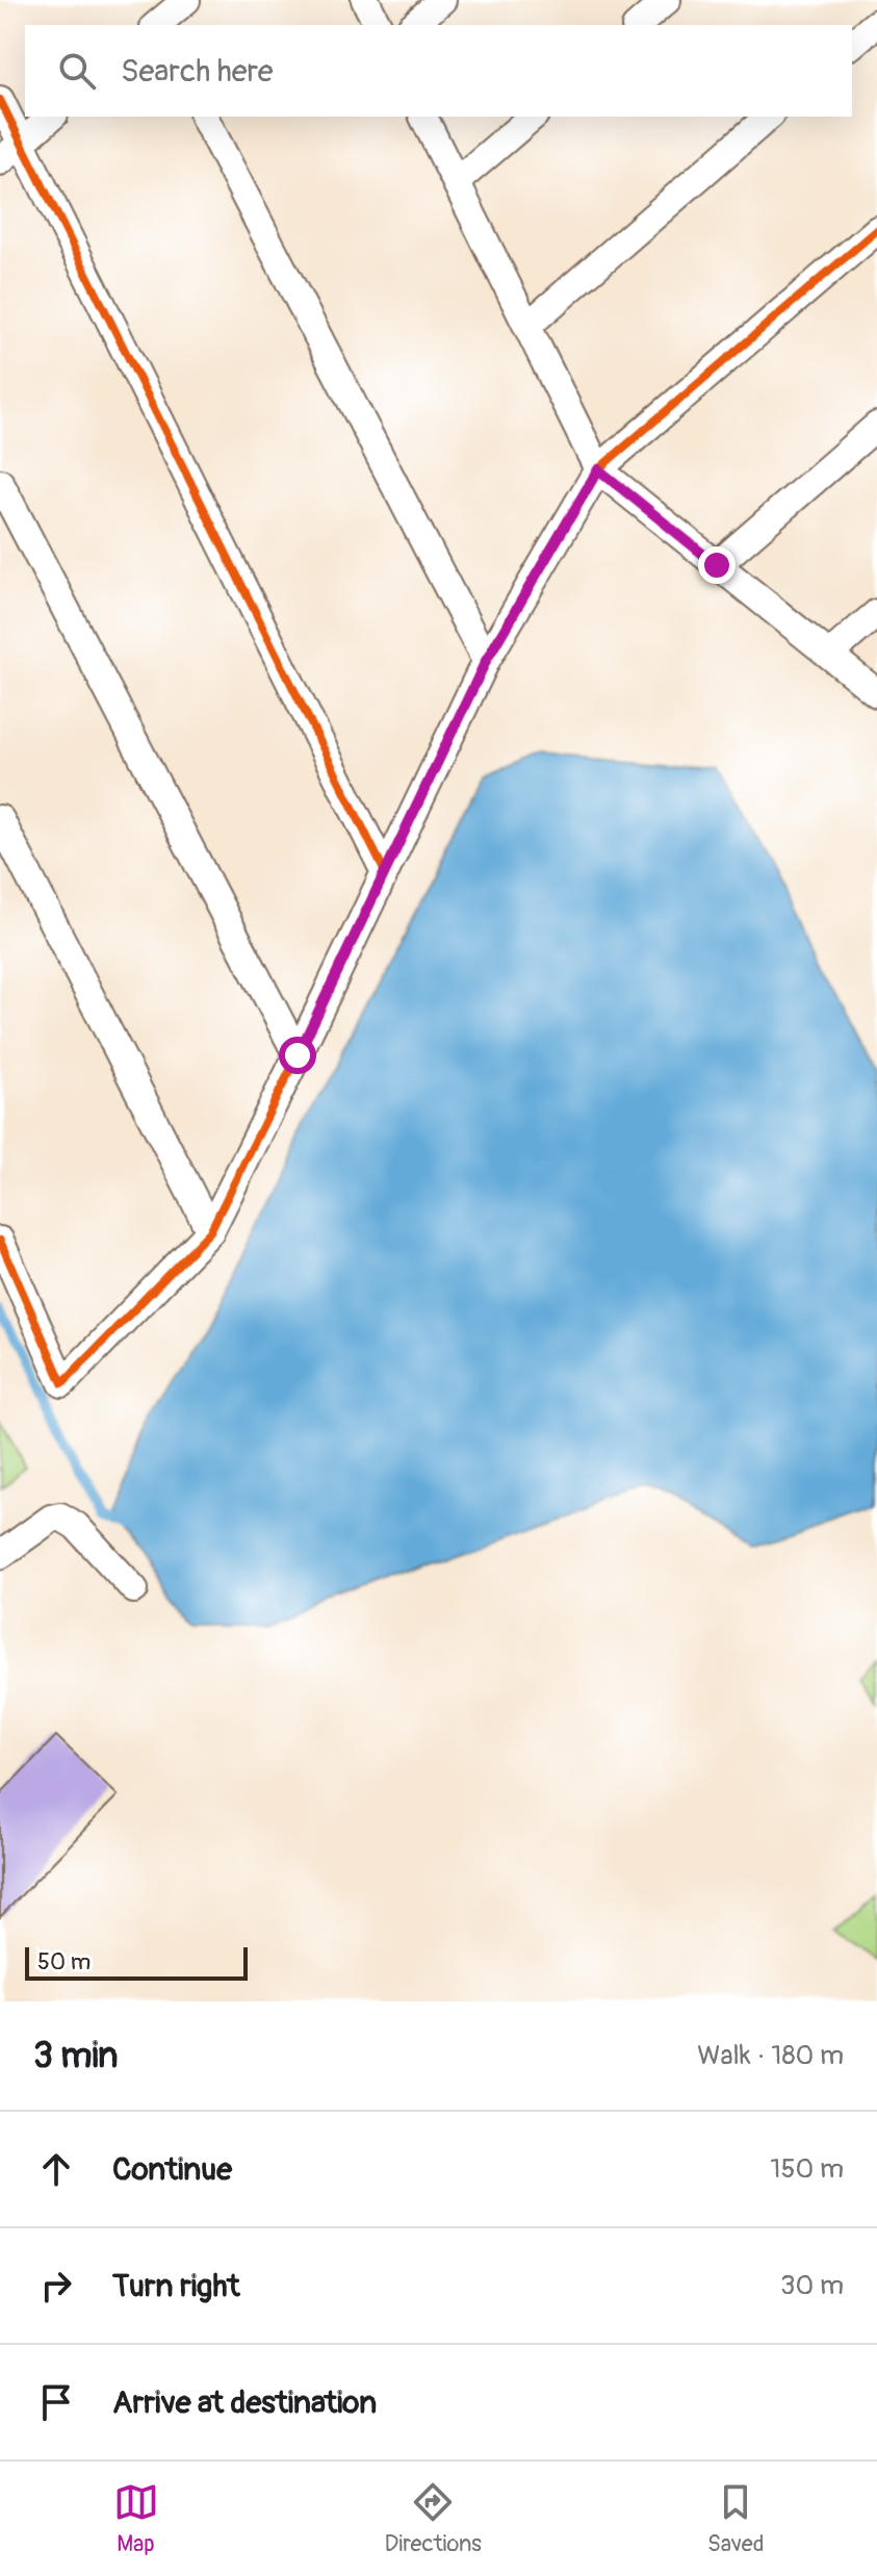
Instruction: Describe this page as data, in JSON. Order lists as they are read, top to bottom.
{
  "scale_bar": "50 m",
  "page": {
    "search": "Search here",
    "scale": "50 m",
    "heading": ["3 min", "Walk · 180 m"],
    "list": [
      ["Continue", "150 m"],
      ["Turn right", "30 m"],
      "Arrive at destination"
    ],
    "nav": ["Map", "Directions", "Saved"]
  }
}
